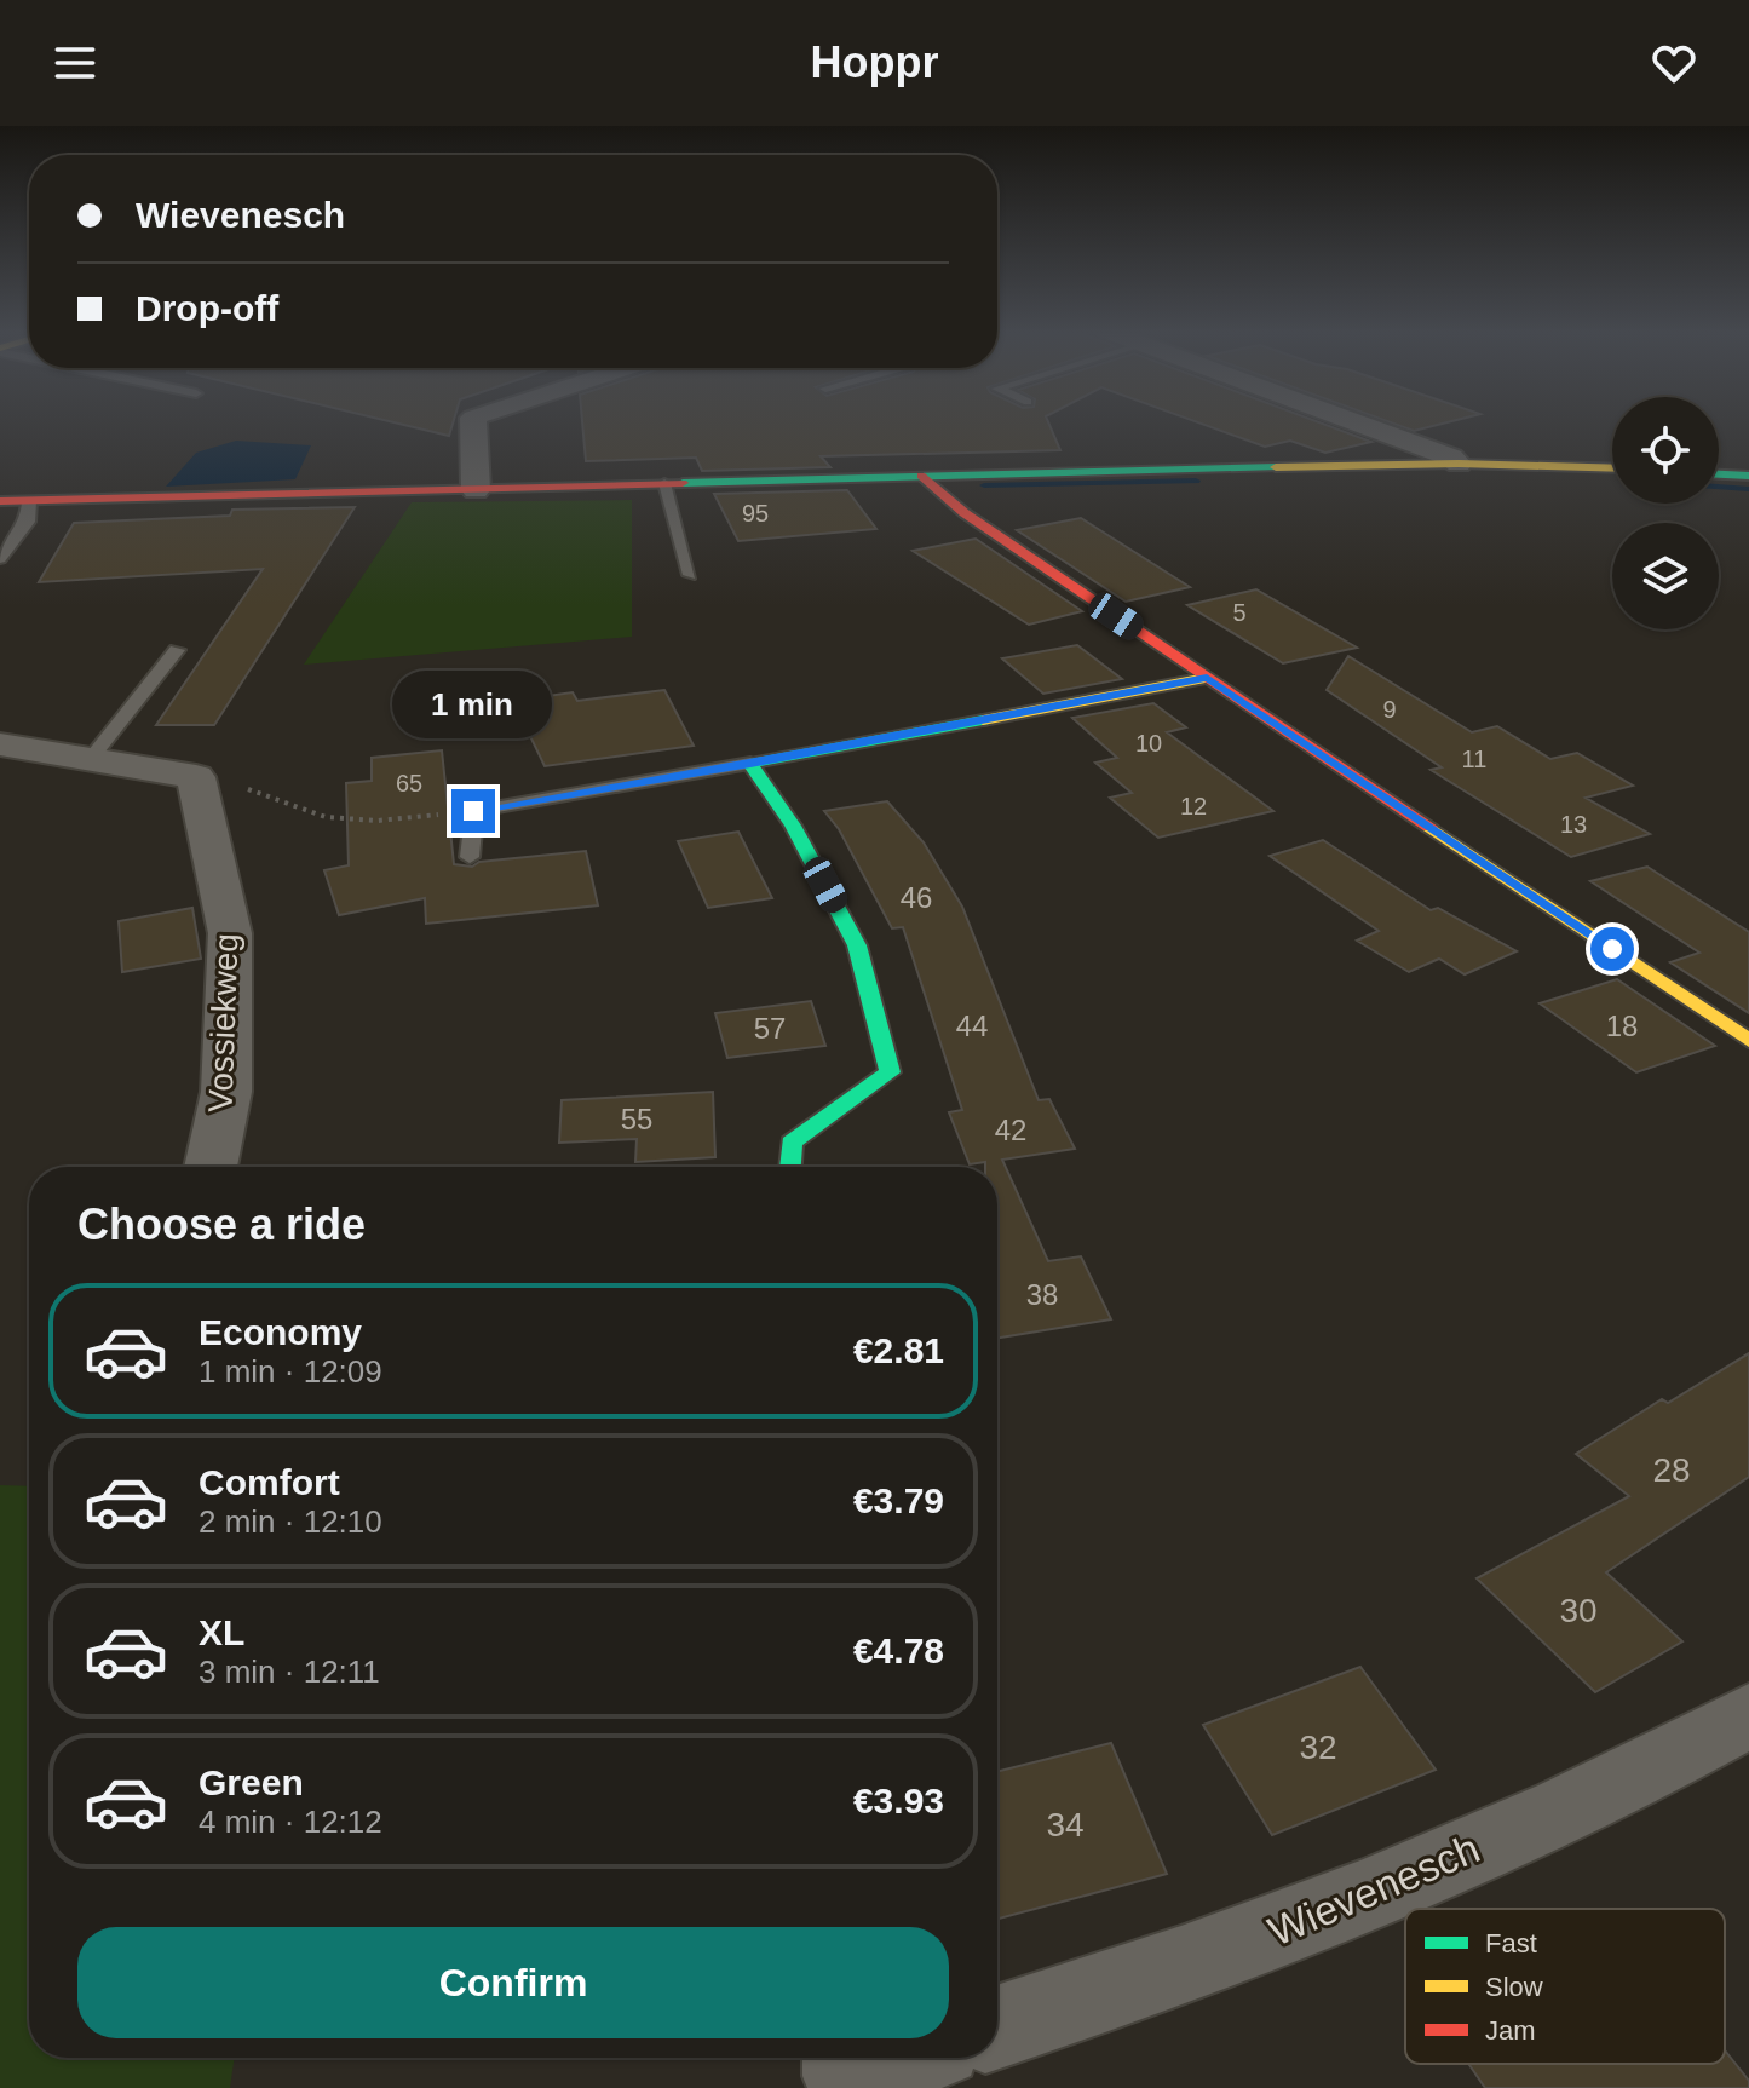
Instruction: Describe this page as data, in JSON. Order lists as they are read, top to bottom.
{
  "streets": {
    "street": ["Vossiekweg", "Wievenesch"]
  },
  "house_numbers": [
    "95",
    "5",
    "9",
    "10",
    "11",
    "65",
    "12",
    "13",
    "46",
    "44",
    "18",
    "57",
    "55",
    "42",
    "38",
    "28",
    "30",
    "32",
    "34"
  ],
  "legend": ["Fast", "Slow", "Jam"],
  "page": {
    "header": "Hoppr",
    "banner": ["Wievenesch", "Drop-off"],
    "bubble": "1 min",
    "heading": "Choose a ride",
    "list": [
      {
        "name": "Economy",
        "note": "1 min · 12:09",
        "value": "€2.81"
      },
      {
        "name": "Comfort",
        "note": "2 min · 12:10",
        "value": "€3.79"
      },
      {
        "name": "XL",
        "note": "3 min · 12:11",
        "value": "€4.78"
      },
      {
        "name": "Green",
        "note": "4 min · 12:12",
        "value": "€3.93"
      }
    ],
    "buttons": "Confirm"
  }
}
